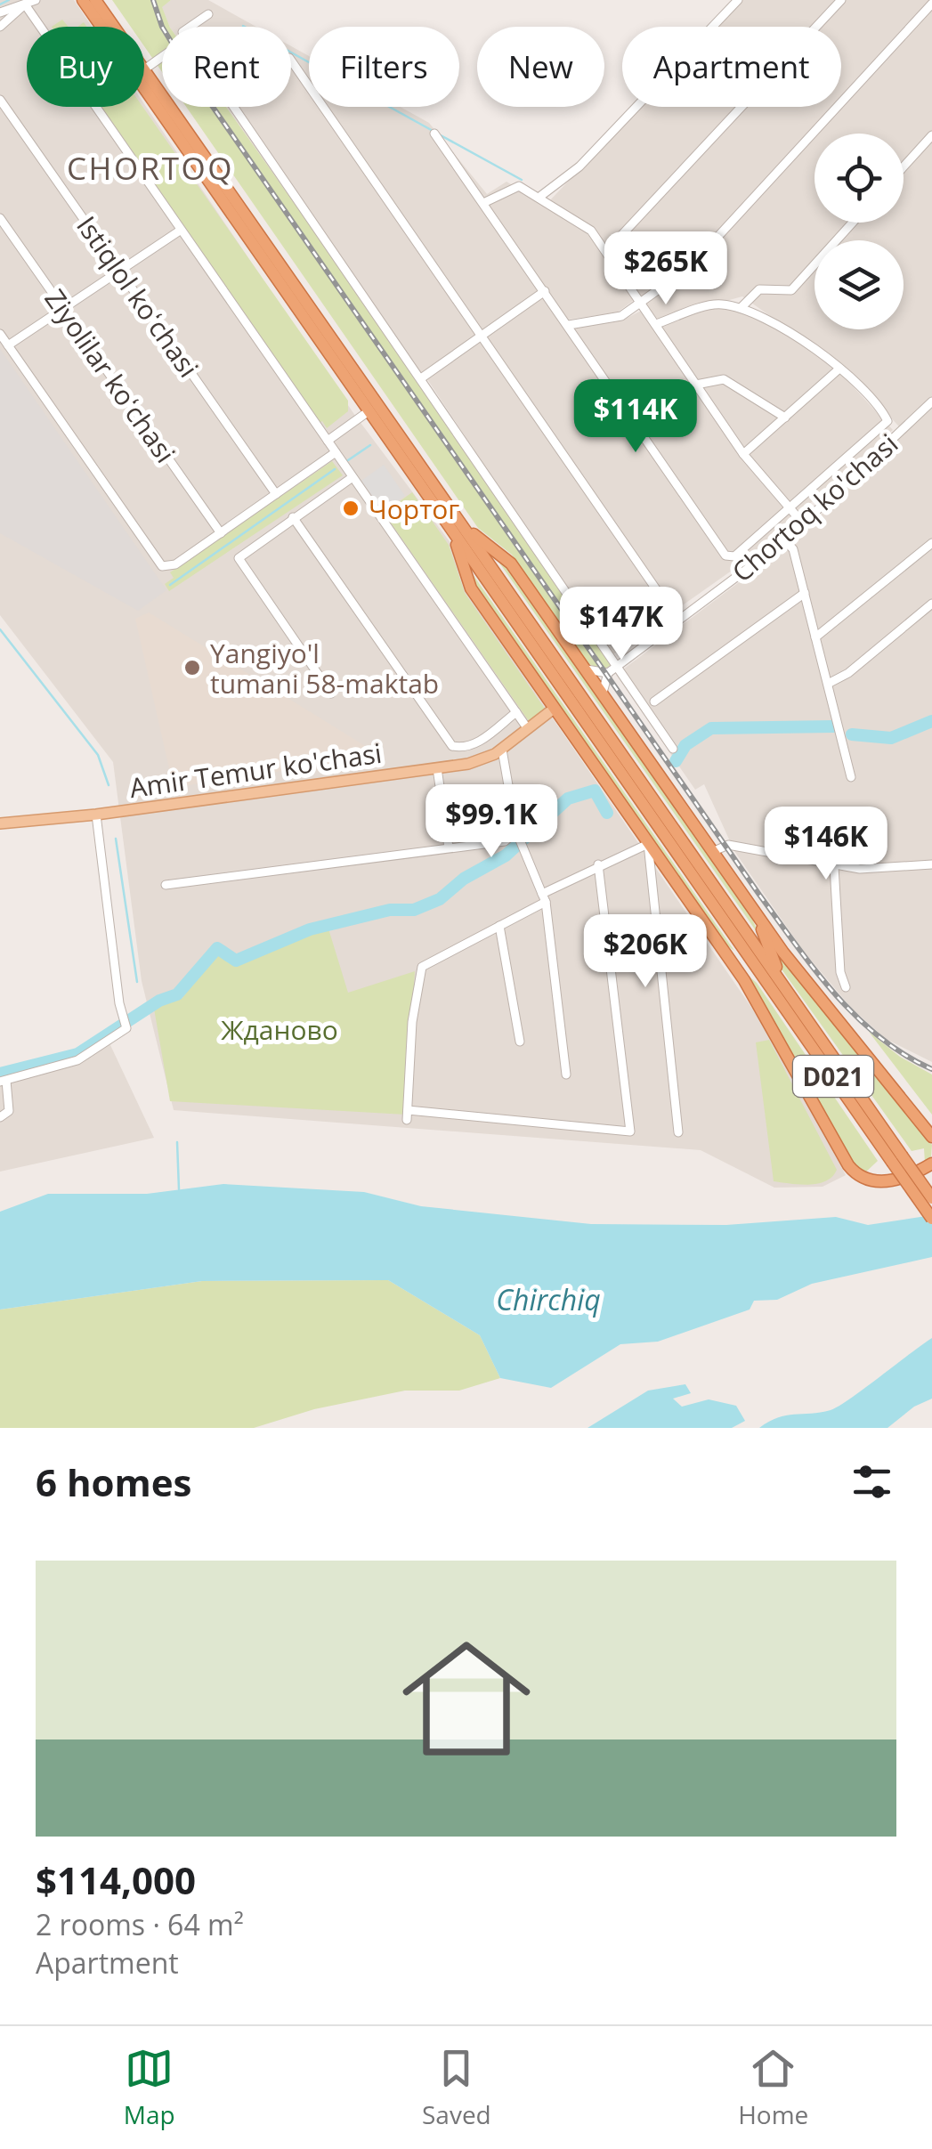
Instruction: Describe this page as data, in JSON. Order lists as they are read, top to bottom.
{
  "streets": {
    "highway": ["D021"],
    "main road": ["Amir Temur ko'chasi"],
    "street": ["Istiqlol koʻchasi", "Ziyolilar koʻchasi", "Chortoq ko'chasi"]
  },
  "districts": ["CHORTOQ"],
  "water": ["Chirchiq"],
  "parks": ["Жданово"],
  "places": ["Чортог", "Yangiyo'l tumani 58-maktab"],
  "page": {
    "chip": [
      "Buy",
      "Rent",
      "Filters",
      "New",
      "Apartment"
    ],
    "price": [
      "$265K",
      "$114K",
      "$147K",
      "$99.1K",
      "$146K",
      "$206K"
    ],
    "heading": "6 homes",
    "list": [
      {
        "name": "$114,000",
        "note": "2 rooms · 64 m² · Apartment"
      }
    ],
    "tabs": ["Map", "Saved", "Home"]
  }
}
